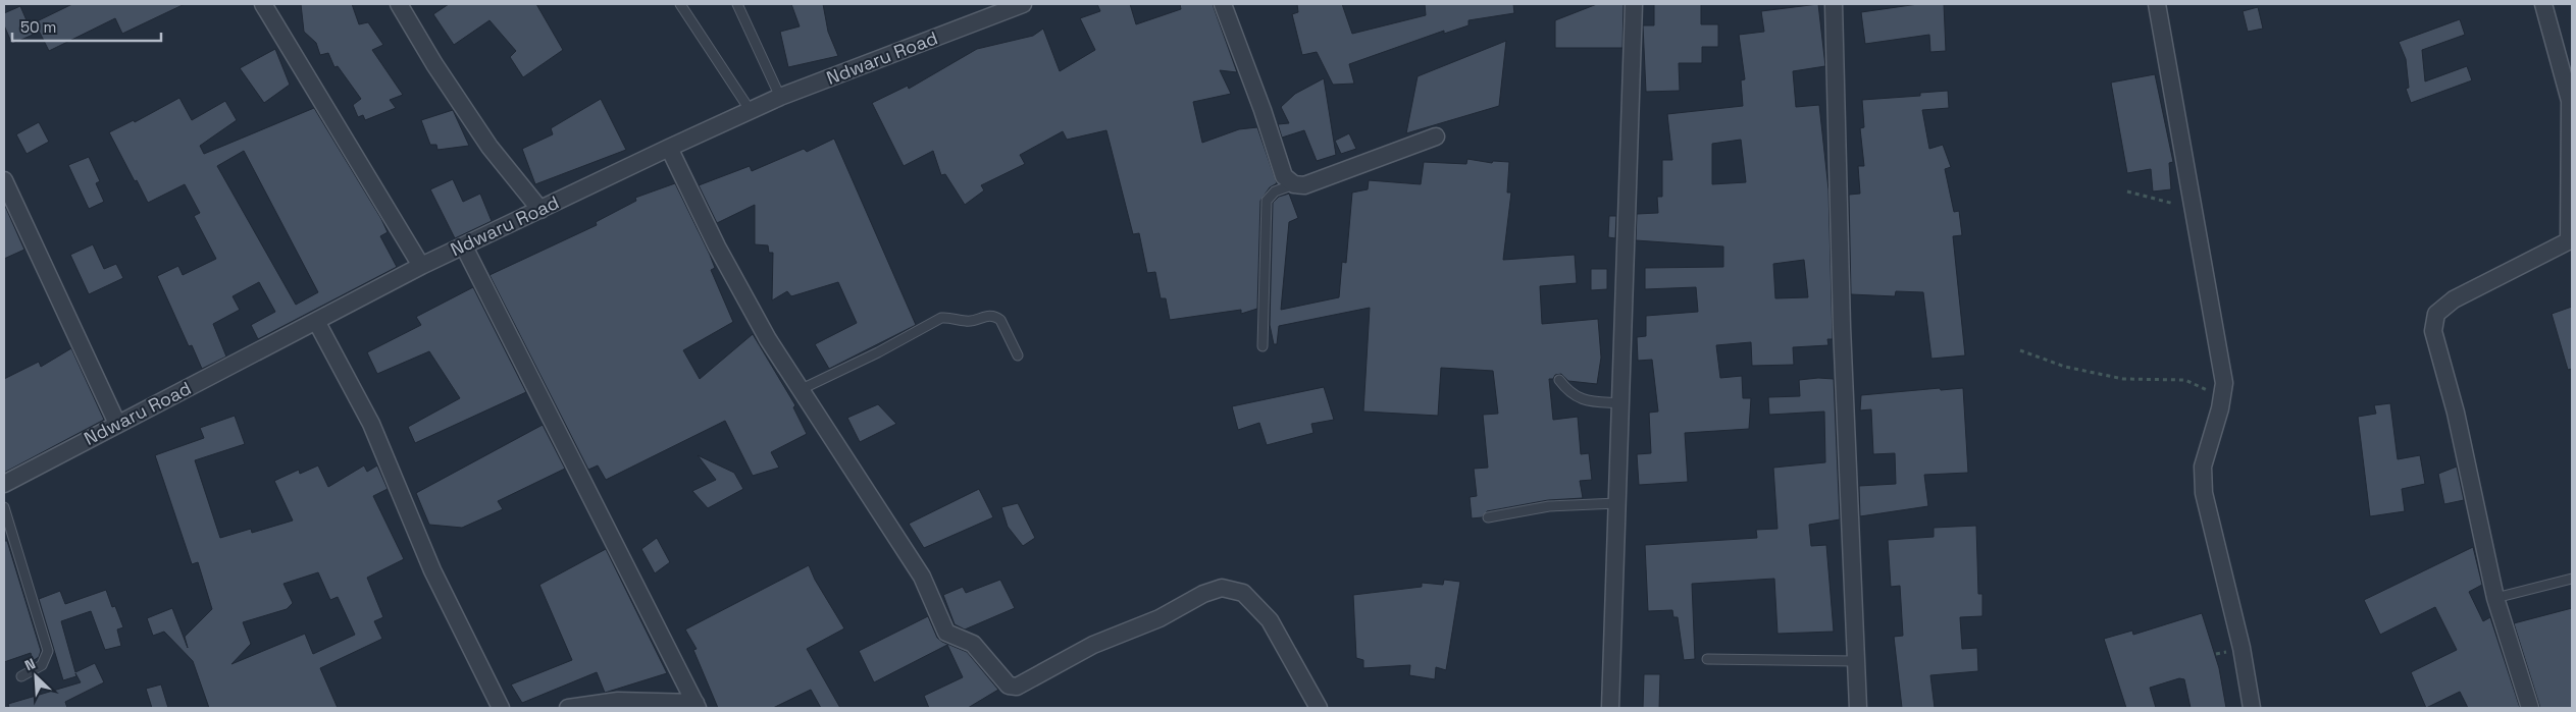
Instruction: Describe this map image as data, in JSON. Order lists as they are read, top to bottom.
{
  "streets": {
    "street": ["Ndwaru Road"]
  },
  "scale_bar": "50 m",
  "north": "top left"
}
